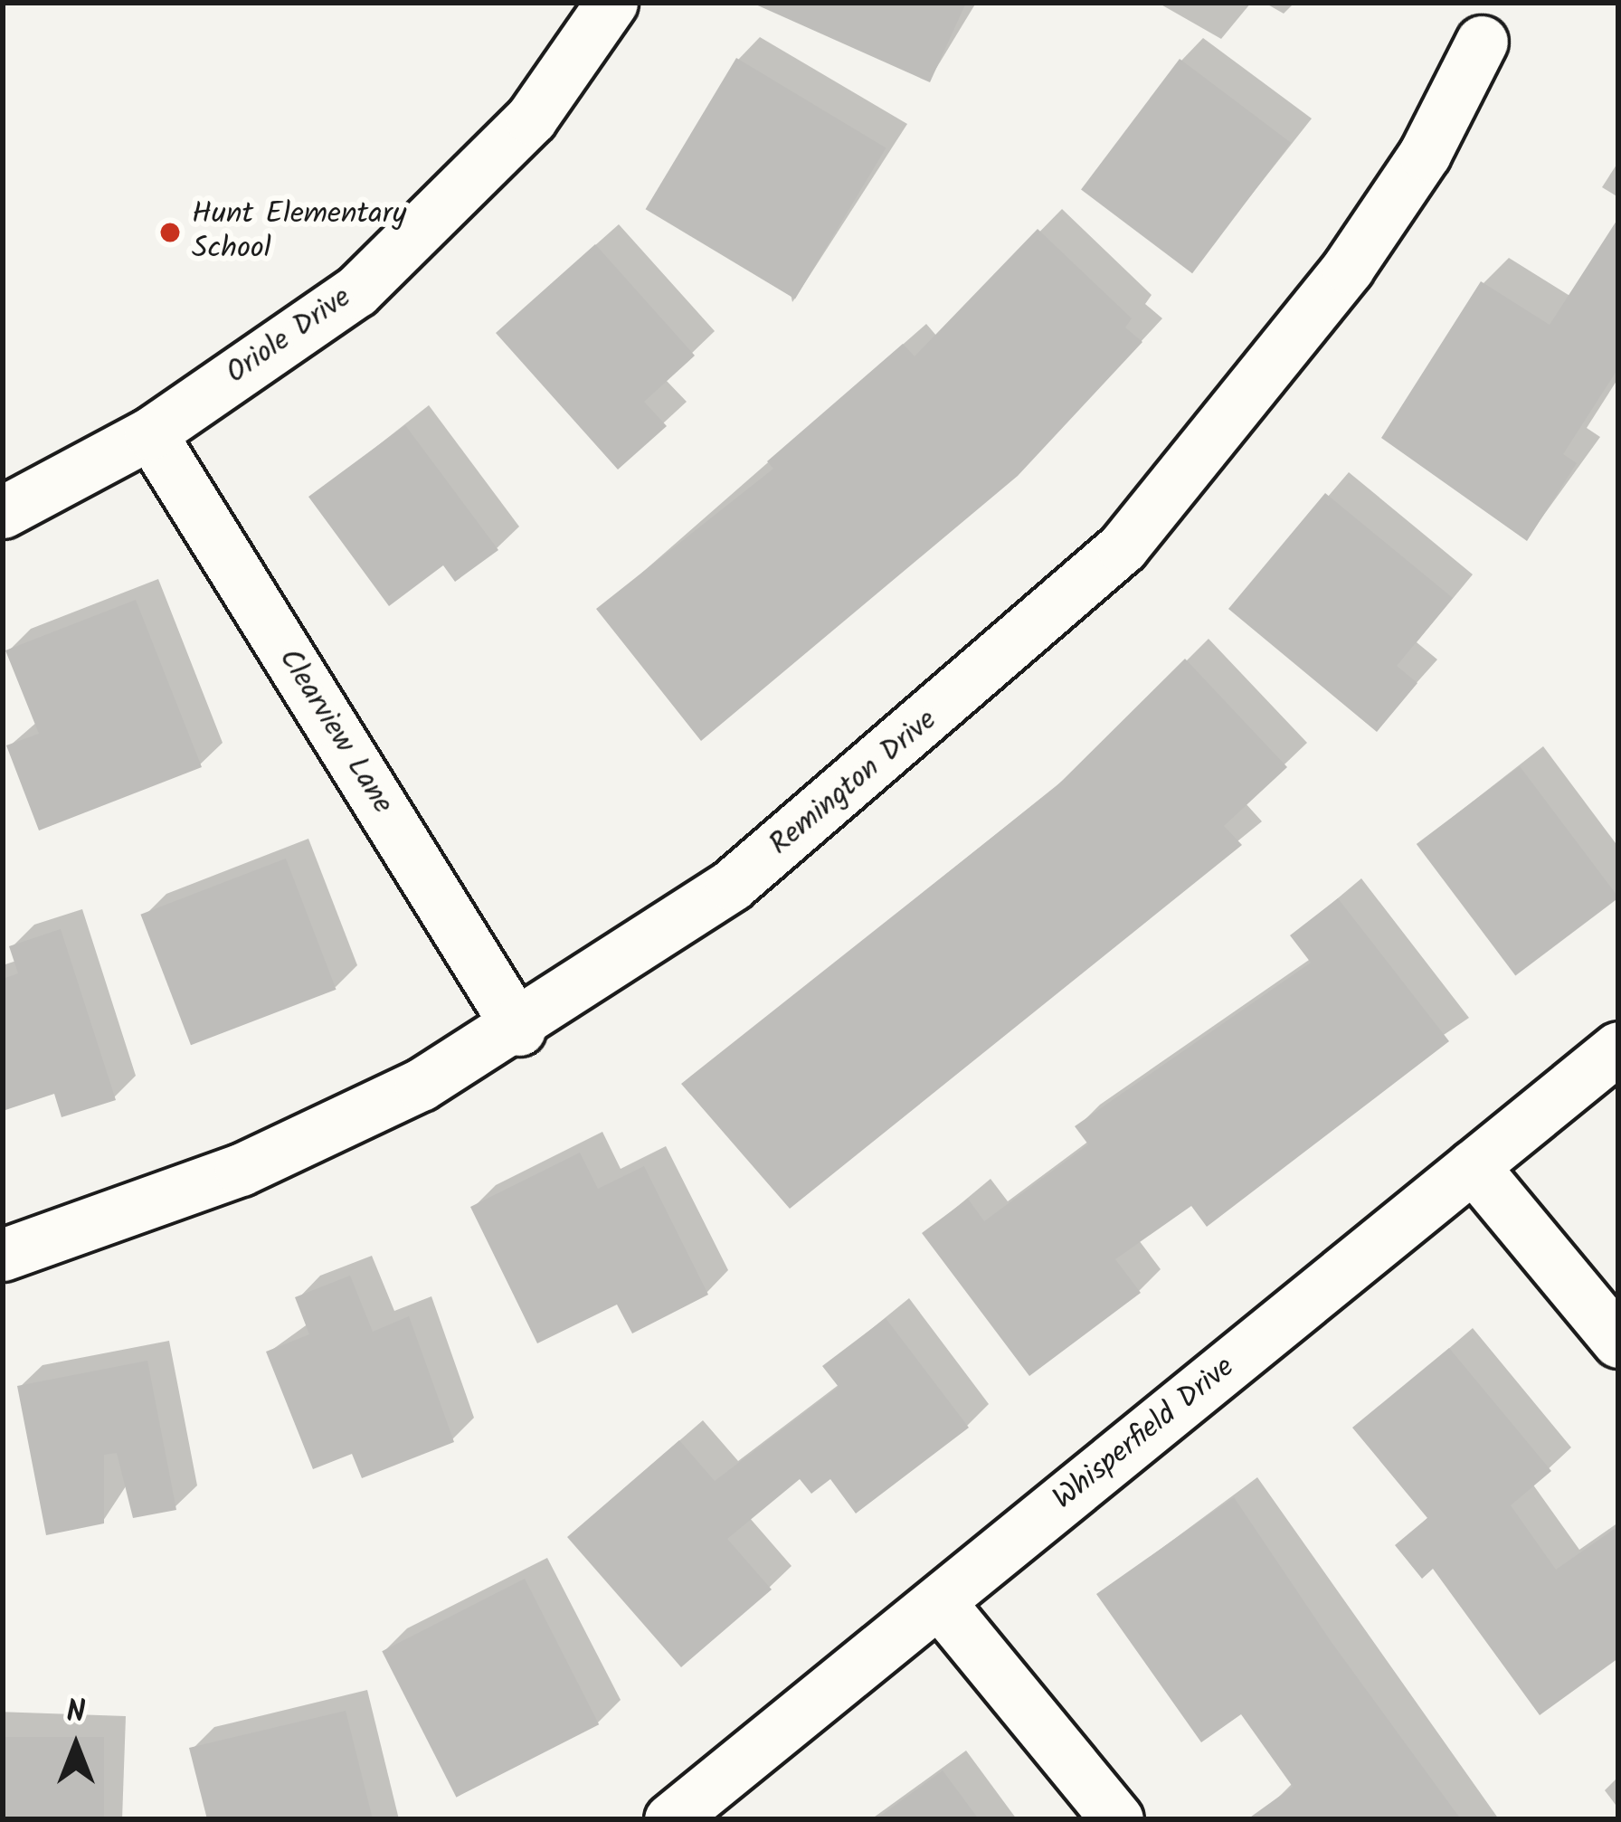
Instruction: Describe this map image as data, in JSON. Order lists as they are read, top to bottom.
{
  "streets": {
    "street": [
      "Oriole Drive",
      "Clearview Lane",
      "Remington Drive",
      "Whisperfield Drive"
    ]
  },
  "crossings": [
    ["Oriole Drive", "Clearview Lane"],
    ["Clearview Lane", "Remington Drive"]
  ],
  "places": ["Hunt Elementary School"],
  "north": "top"
}
